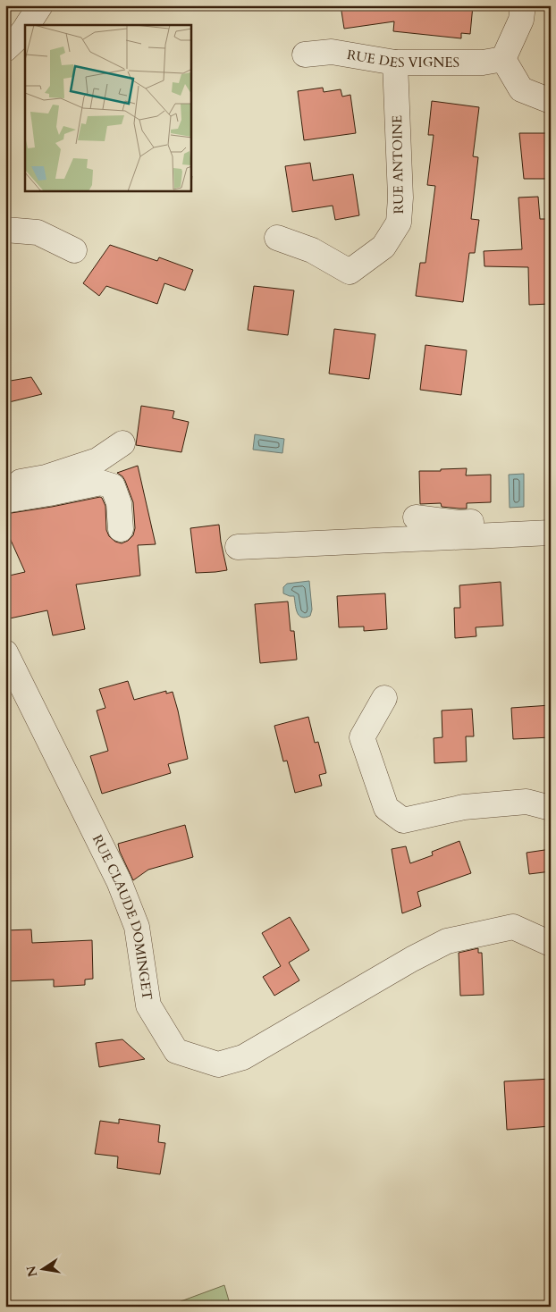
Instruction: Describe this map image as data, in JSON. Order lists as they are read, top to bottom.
{
  "streets": {
    "street": ["RUE DES VIGNES", "RUE ANTOINE", "RUE CLAUDE DOMINGET"]
  },
  "crossings": [
    ["RUE DES VIGNES", "RUE ANTOINE"]
  ],
  "north": "left"
}
